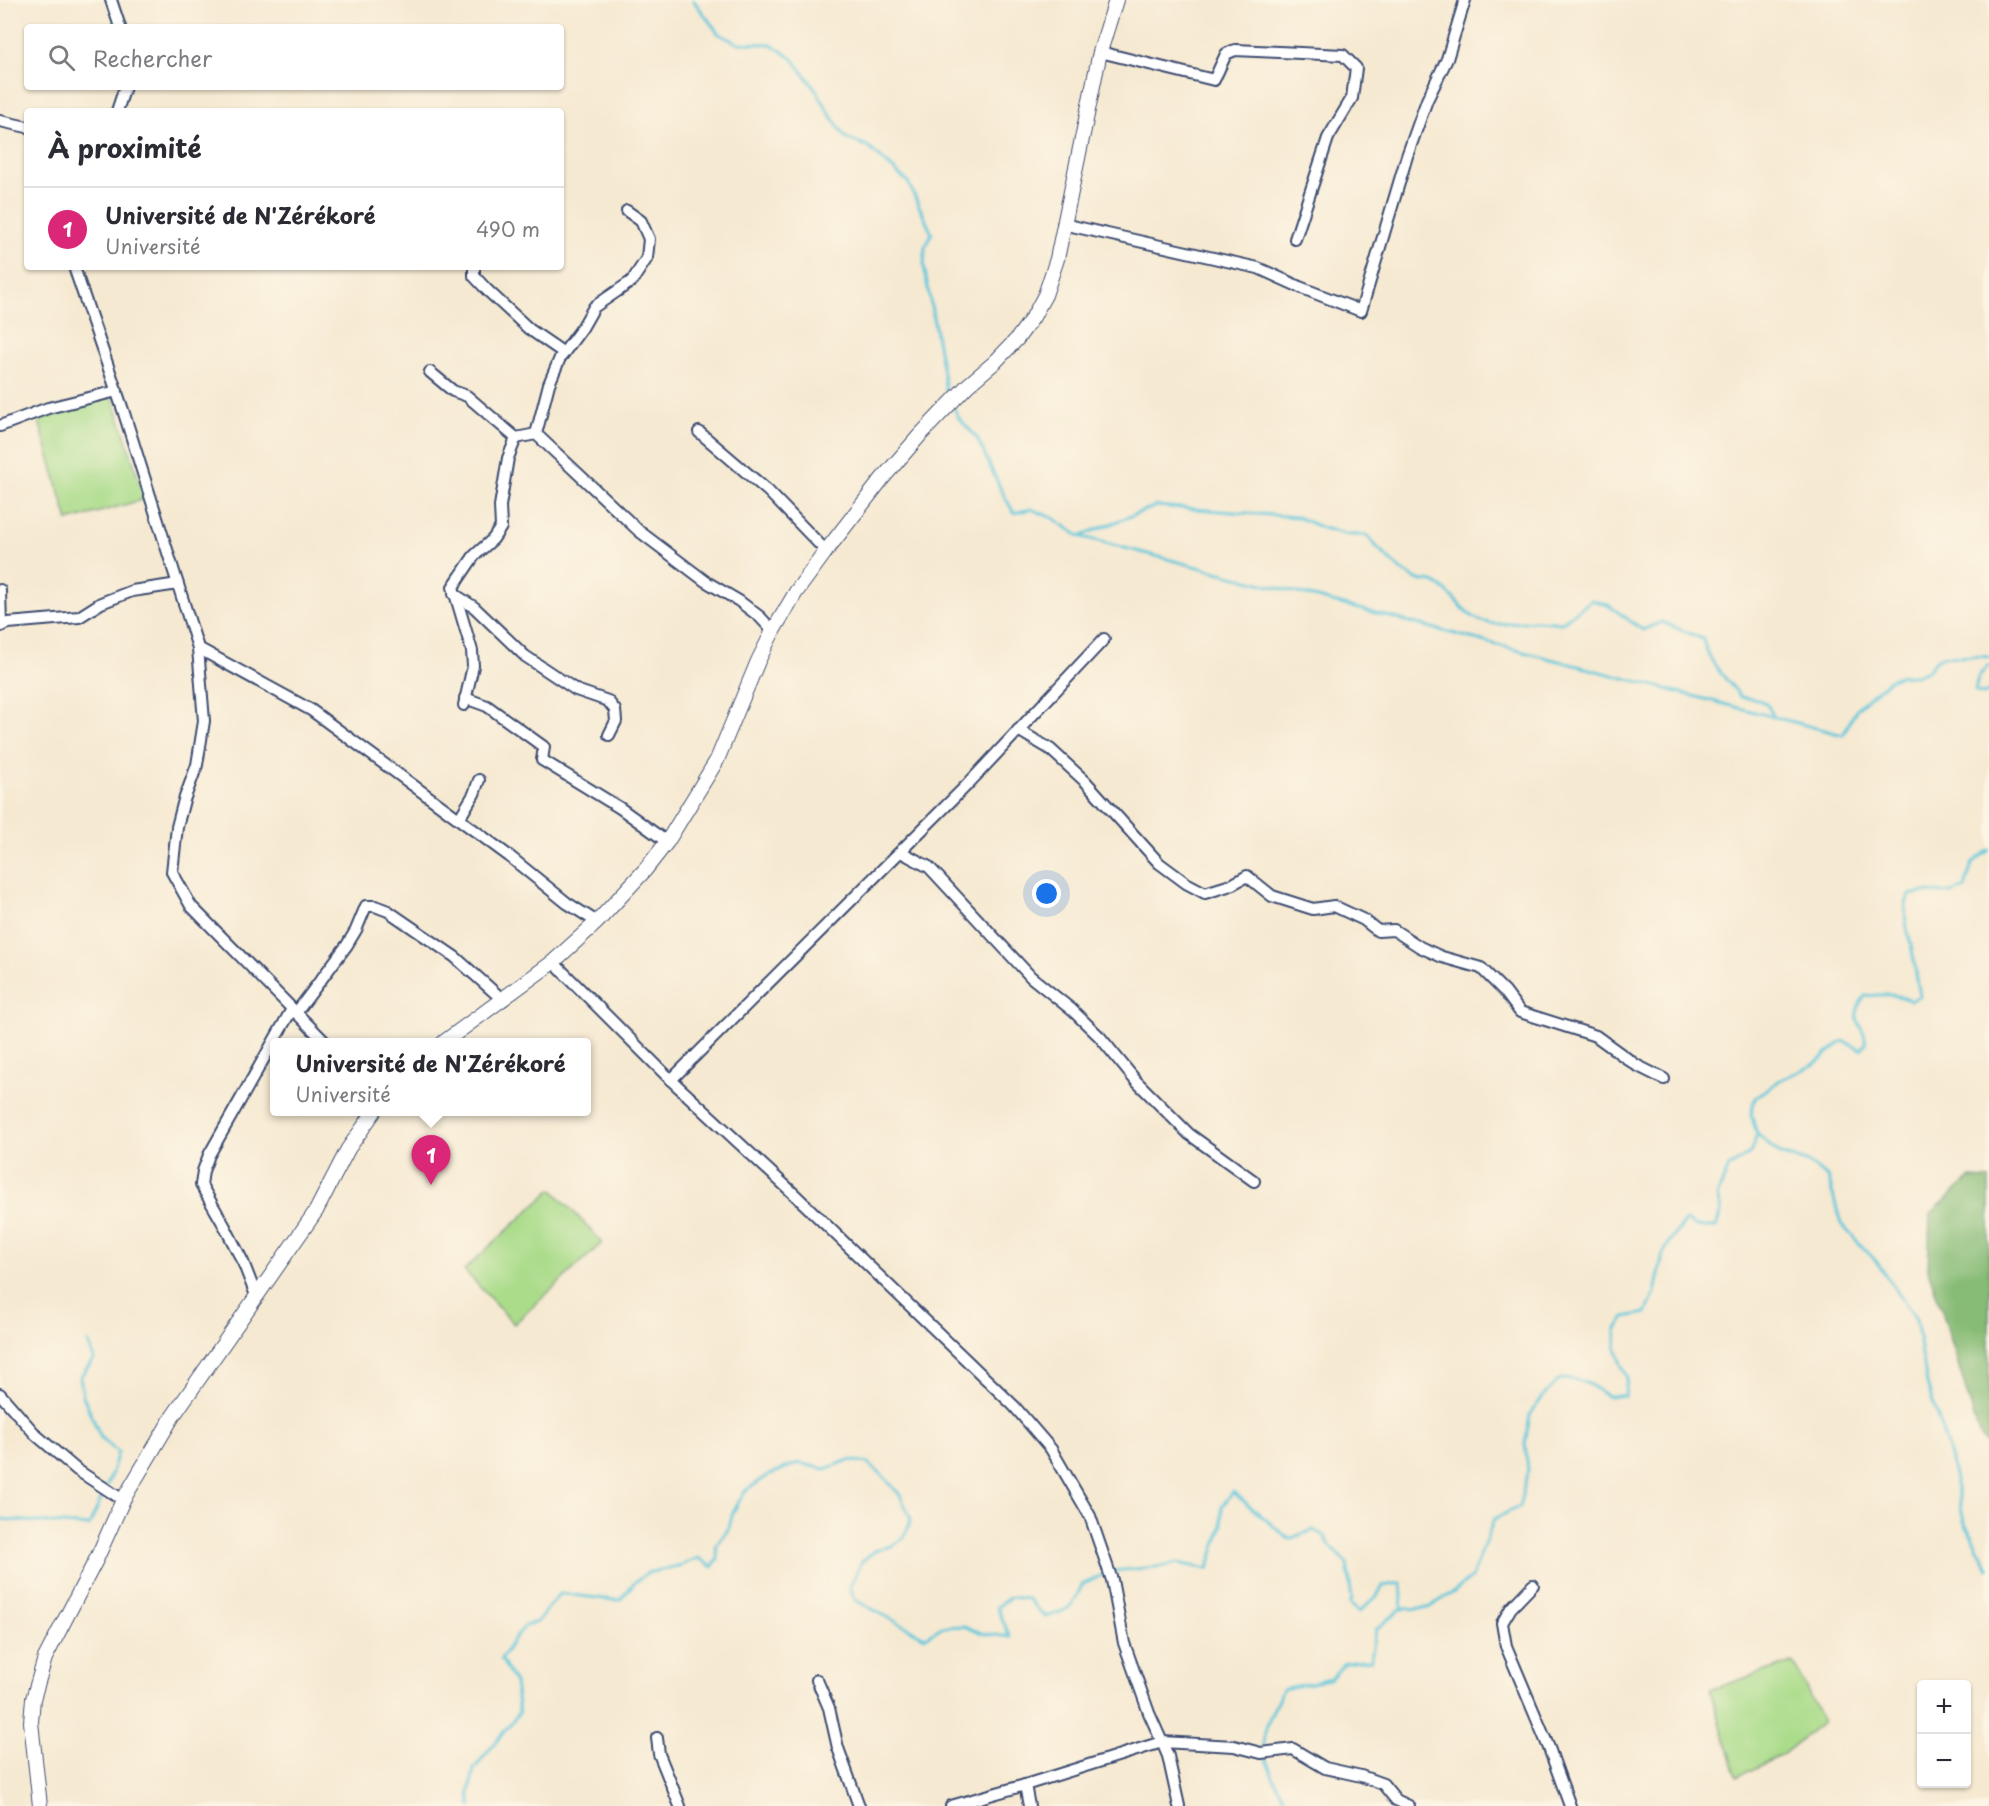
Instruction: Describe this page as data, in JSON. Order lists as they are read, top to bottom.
{
  "page": {
    "search": "Rechercher",
    "heading": "À proximité",
    "list": [
      {
        "mark": "1",
        "name": "Université de N'Zérékoré",
        "note": "Université",
        "value": "490 m"
      }
    ],
    "popup": ["Université de N'Zérékoré", "Université"],
    "pins": "1",
    "map_buttons": ["+", "−"]
  }
}
